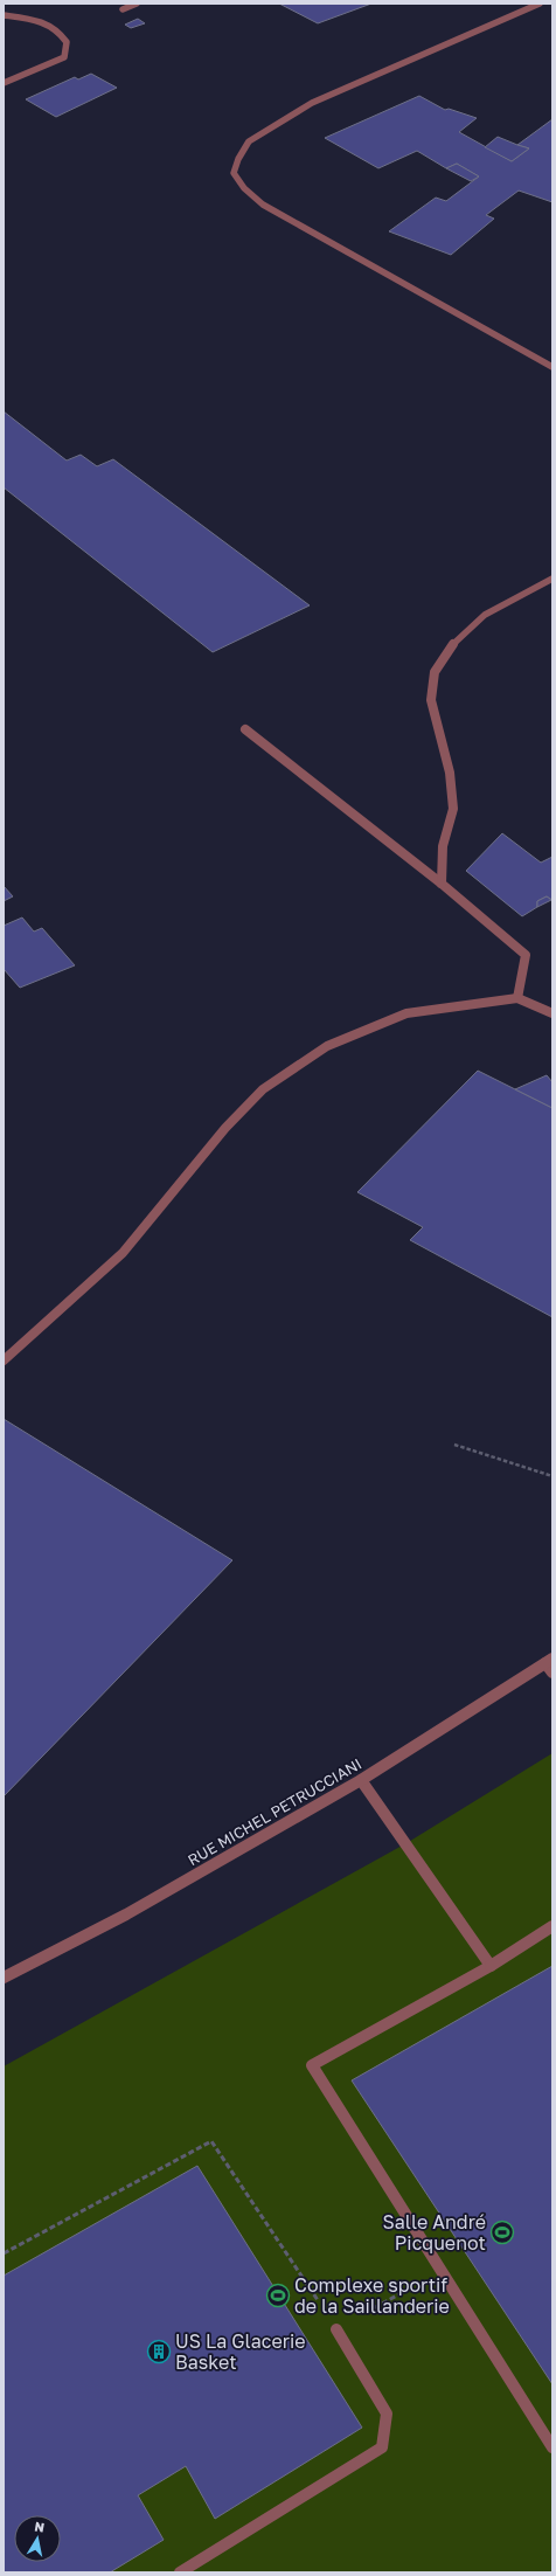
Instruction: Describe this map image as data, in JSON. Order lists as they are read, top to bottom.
{
  "streets": {
    "street": ["RUE MICHEL PETRUCCIANI"]
  },
  "places": {
    "sports": ["Salle André Picquenot", "Complexe sportif de la Saillanderie"],
    "building": ["US La Glacerie Basket"]
  },
  "north": "top"
}
